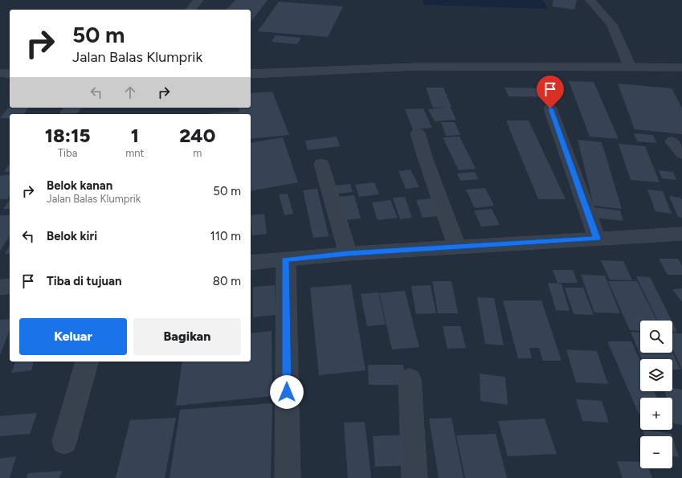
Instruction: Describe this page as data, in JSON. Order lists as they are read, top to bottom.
{
  "page": {
    "turn": ["50 m", "Jalan Balas Klumprik"],
    "eta": [
      "18:15",
      "Tiba",
      "1",
      "mnt",
      "240",
      "m"
    ],
    "list": [
      {
        "name": "Belok kanan",
        "note": "Jalan Balas Klumprik",
        "value": "50 m"
      },
      {
        "name": "Belok kiri",
        "value": "110 m"
      },
      {
        "name": "Tiba di tujuan",
        "value": "80 m"
      }
    ],
    "buttons": ["Keluar", "Bagikan"],
    "map_buttons": ["+", "−"]
  }
}
